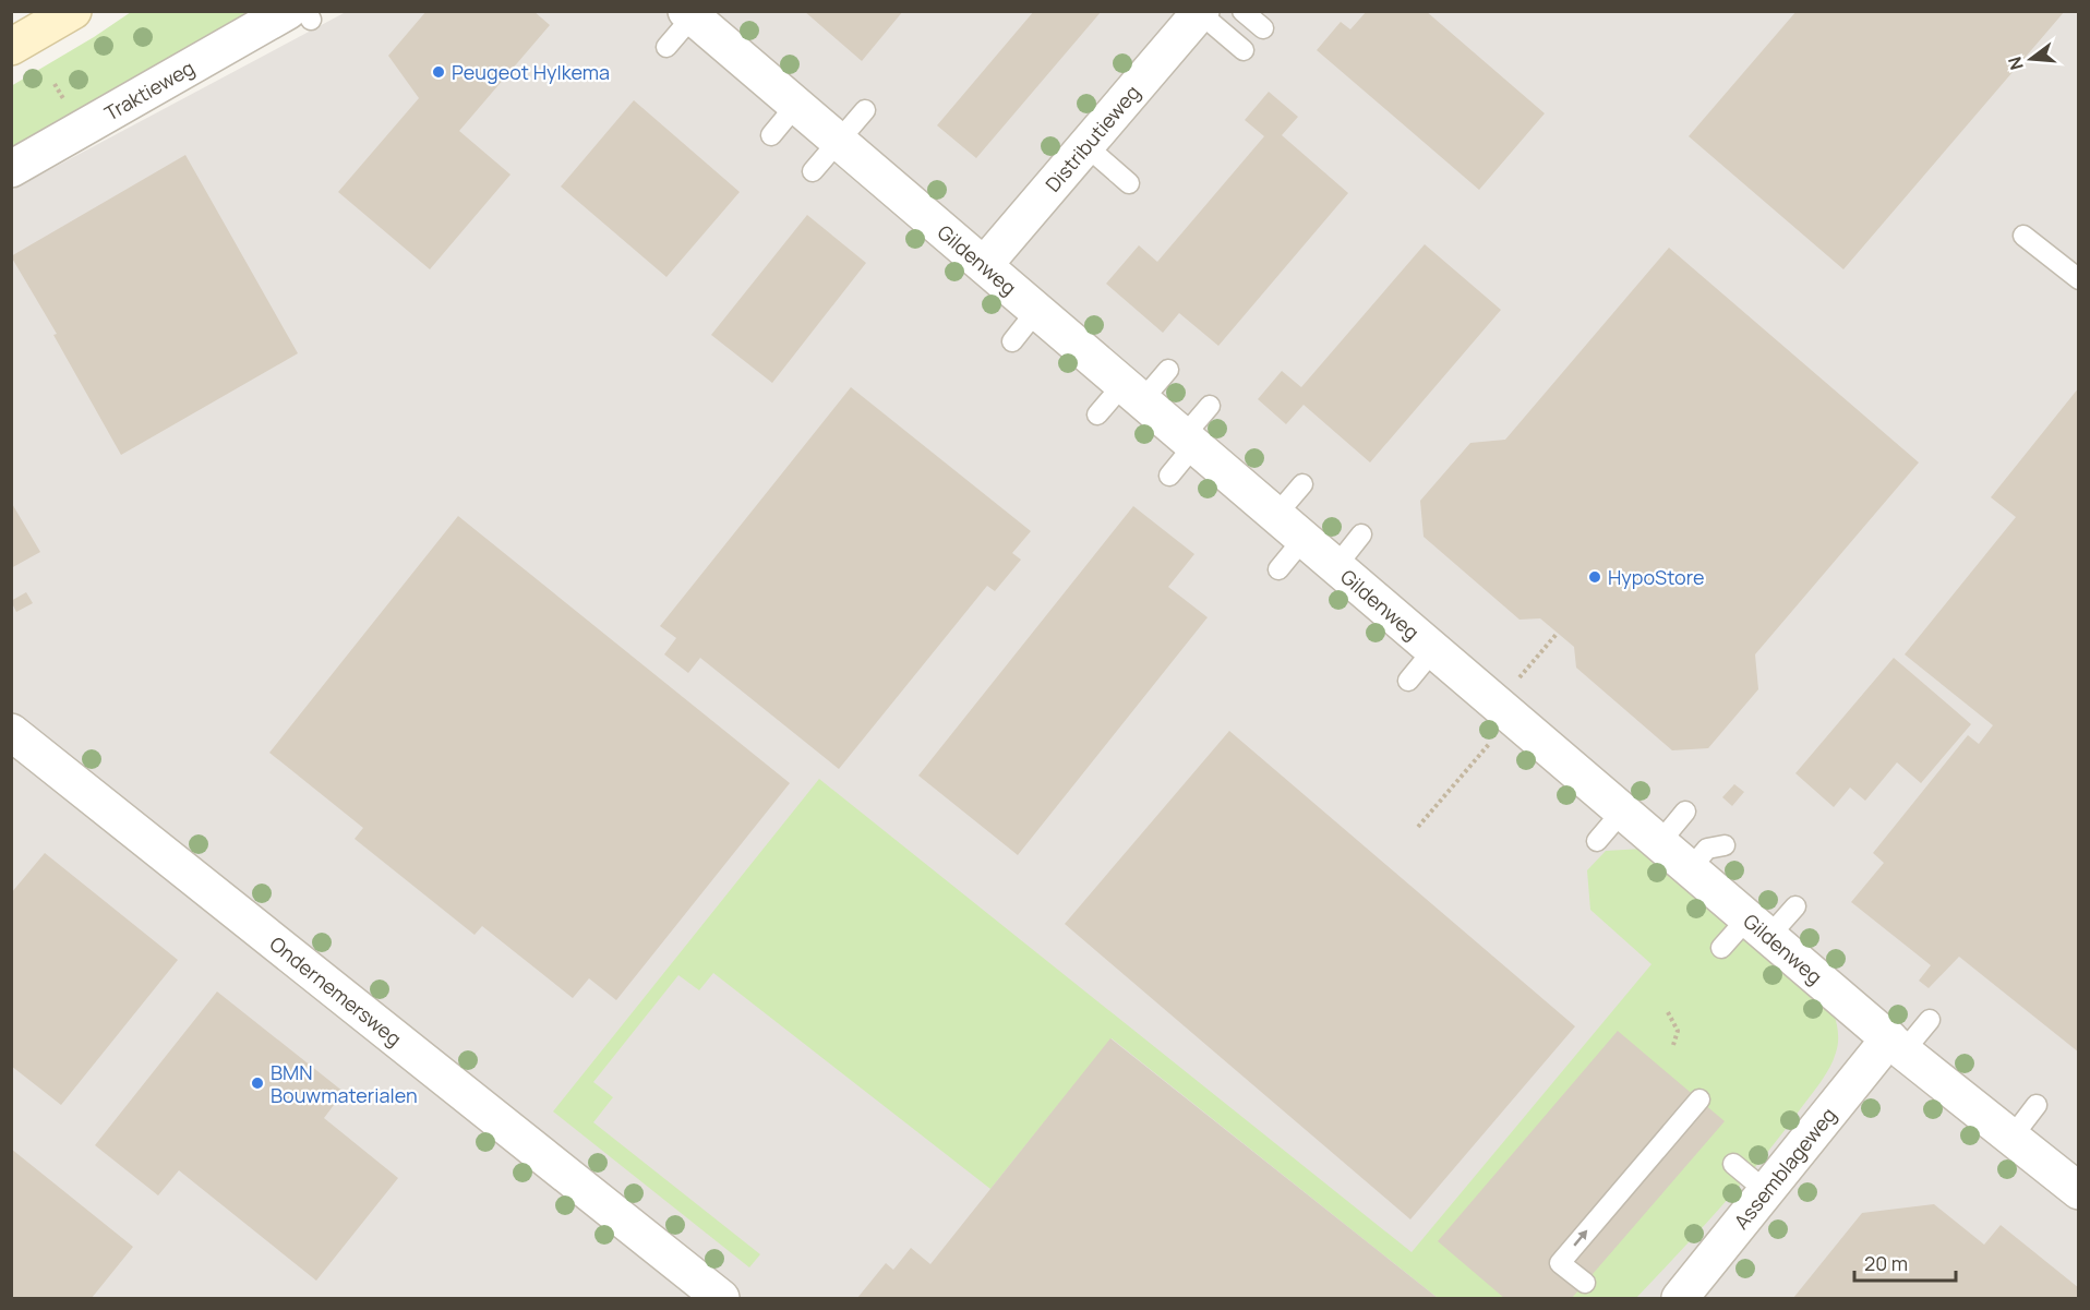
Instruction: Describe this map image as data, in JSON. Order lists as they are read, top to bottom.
{
  "streets": {
    "street": [
      "Traktieweg",
      "Distributieweg",
      "Gildenweg",
      "Ondernemersweg",
      "Assemblageweg"
    ]
  },
  "crossings": [
    ["Distributieweg", "Gildenweg"],
    ["Gildenweg", "Assemblageweg"]
  ],
  "places": ["Peugeot Hylkema", "HypoStore", "BMN Bouwmaterialen"],
  "scale_bar": "20 m",
  "north": "left"
}
